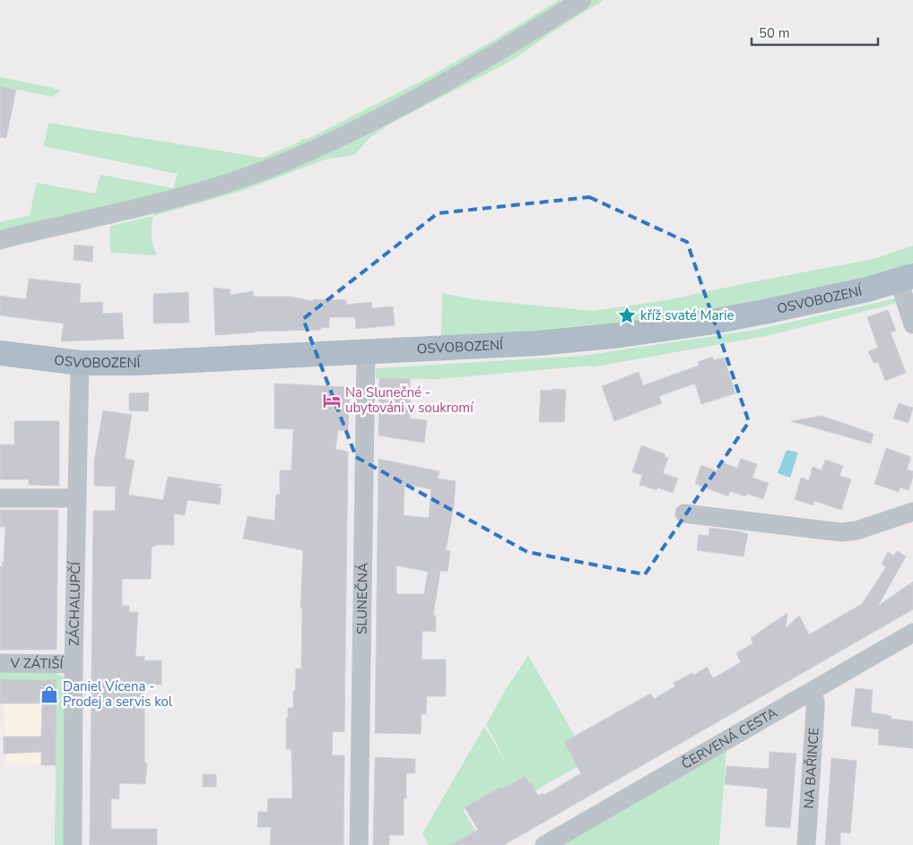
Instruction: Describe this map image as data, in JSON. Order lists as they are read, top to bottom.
{
  "streets": {
    "main road": ["OSVOBOZENÍ"],
    "street": [
      "SLUNEČNÁ",
      "ZÁCHALUPČÍ",
      "V ZÁTIŠÍ",
      "ČERVENÁ CESTA",
      "NA BAŘINCE"
    ]
  },
  "crossings": [
    ["OSVOBOZENÍ", "SLUNEČNÁ"],
    ["OSVOBOZENÍ", "ZÁCHALUPČÍ"],
    ["ZÁCHALUPČÍ", "V ZÁTIŠÍ"],
    ["ČERVENÁ CESTA", "NA BAŘINCE"]
  ],
  "places": {
    "place": ["kříž svaté Marie"],
    "hotel": ["Na Slunečné - ubytováni v soukromí"],
    "shop": ["Daniel Vícena - Prodej a servis kol"]
  },
  "scale_bar": "50 m"
}
